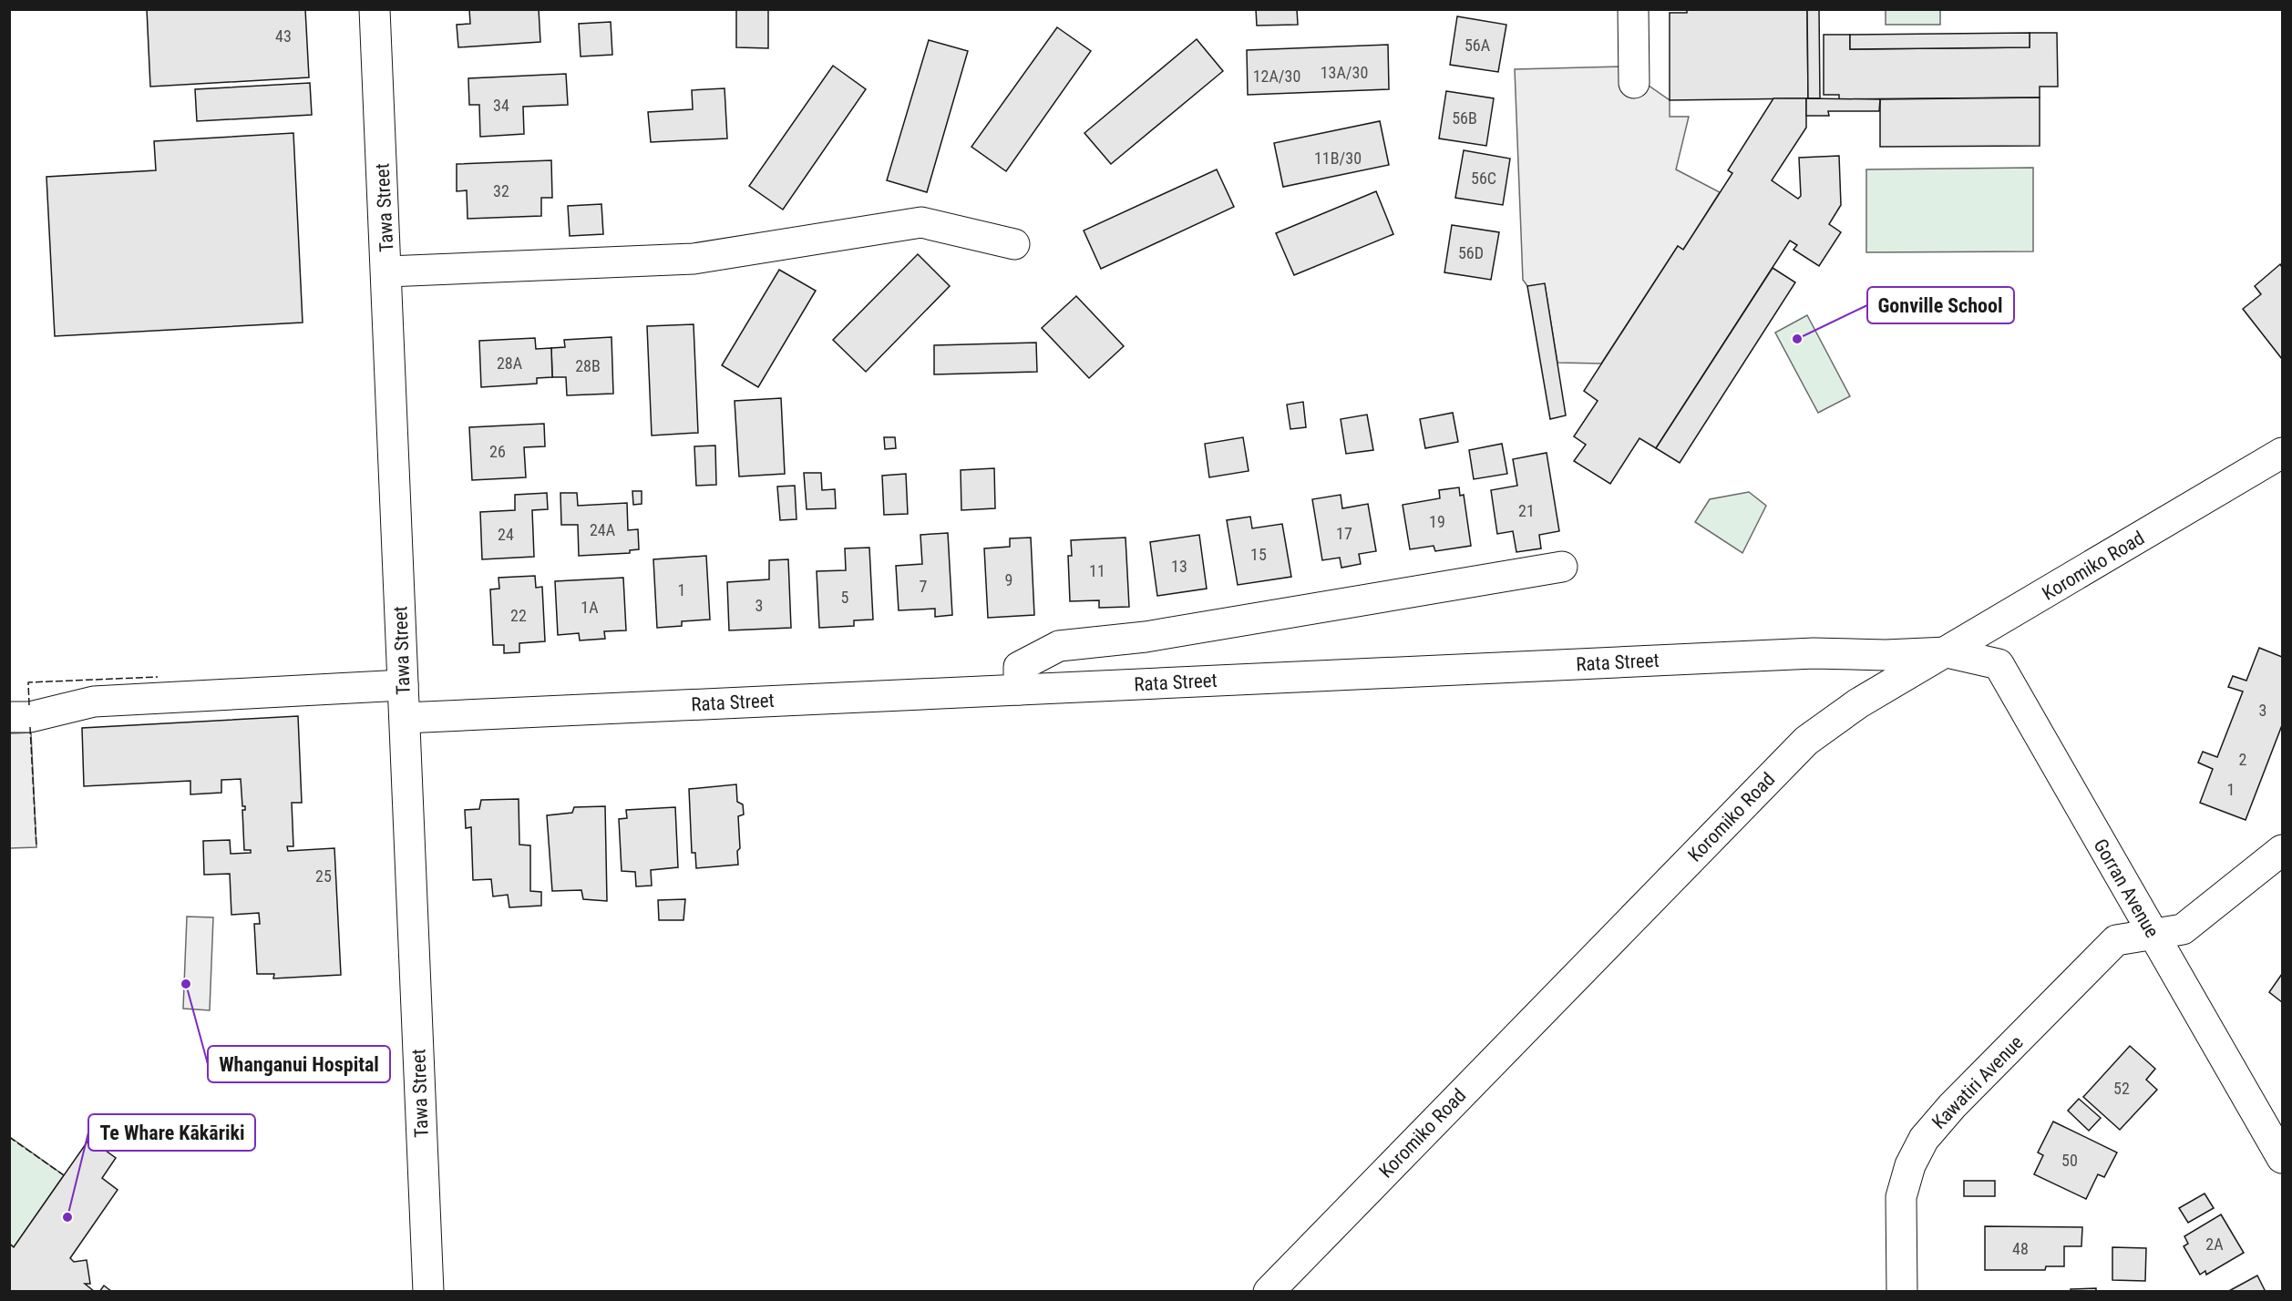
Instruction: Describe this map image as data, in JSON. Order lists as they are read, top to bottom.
{
  "streets": {
    "street": [
      "Tawa Street",
      "Koromiko Road",
      "Rata Street",
      "Gorran Avenue",
      "Kawatiri Avenue"
    ]
  },
  "crossings": [
    ["Tawa Street", "Rata Street"],
    ["Koromiko Road", "Rata Street"],
    ["Koromiko Road", "Gorran Avenue"],
    ["Rata Street", "Gorran Avenue"],
    ["Gorran Avenue", "Kawatiri Avenue"]
  ],
  "places": ["Gonville School", "Whanganui Hospital", "Te Whare Kākāriki"],
  "house_numbers": [
    "43",
    "56A",
    "13A/30",
    "12A/30",
    "34",
    "56B",
    "11B/30",
    "56C",
    "32",
    "56D",
    "28A",
    "28B",
    "26",
    "21",
    "19",
    "24A",
    "17",
    "24",
    "15",
    "13",
    "11",
    "9",
    "7",
    "1",
    "5",
    "3",
    "1A",
    "22",
    "3",
    "2",
    "1",
    "25",
    "52",
    "50",
    "2A",
    "48"
  ]
}
